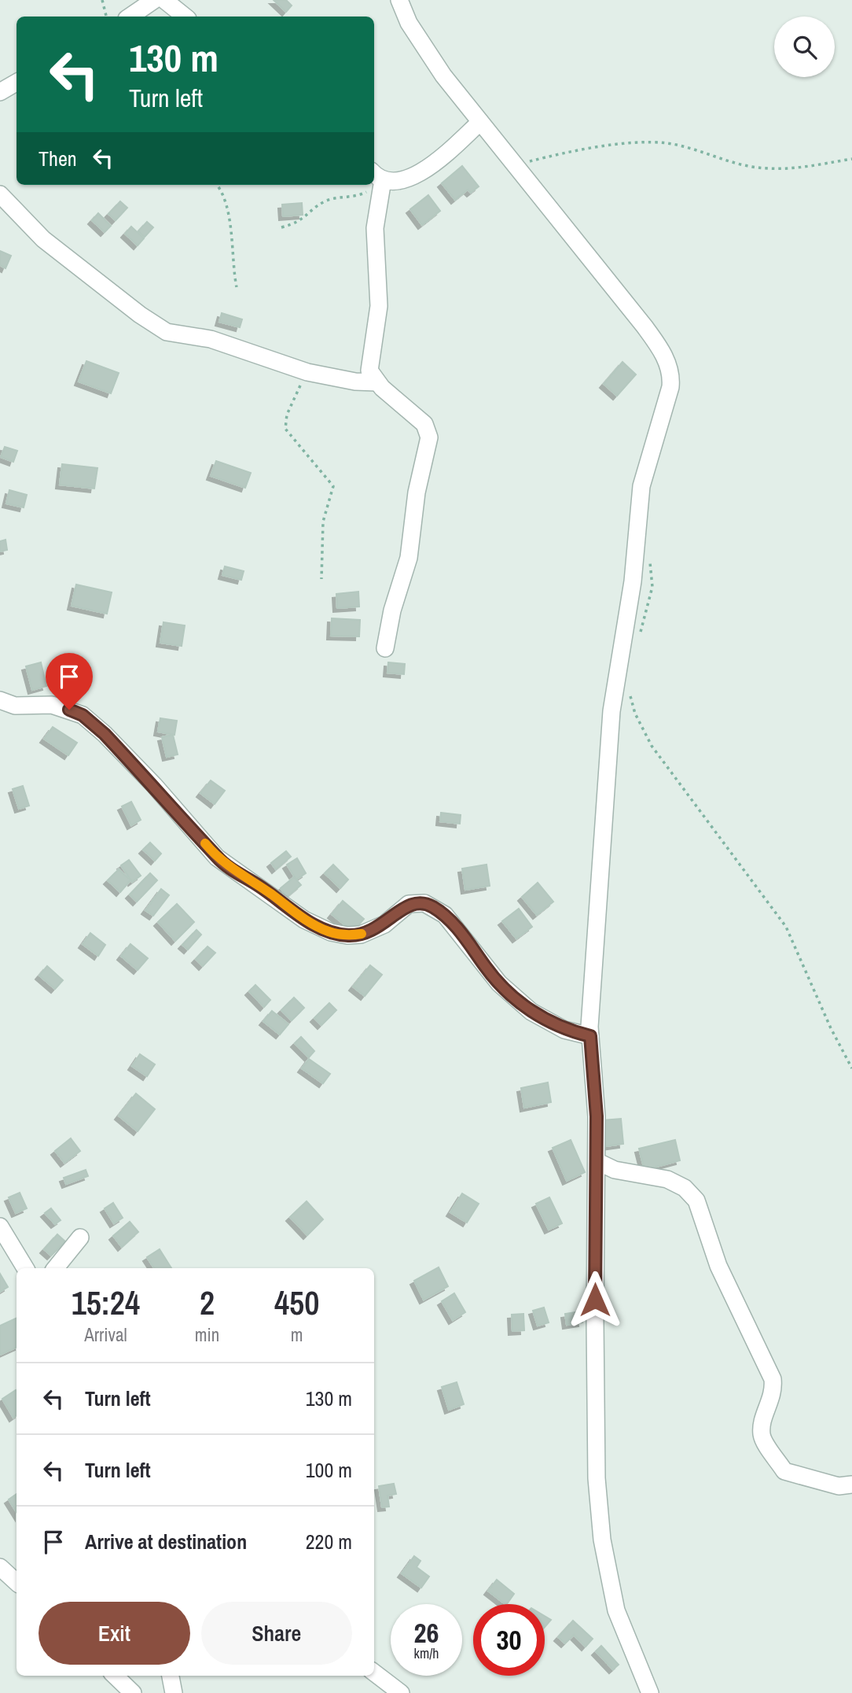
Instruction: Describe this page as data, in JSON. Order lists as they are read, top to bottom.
{
  "page": {
    "turn": ["130 m", "Turn left"],
    "then": "Then",
    "eta": [
      "15:24",
      "Arrival",
      "2",
      "min",
      "450",
      "m"
    ],
    "list": [
      {
        "name": "Turn left",
        "value": "130 m"
      },
      {
        "name": "Turn left",
        "value": "100 m"
      },
      {
        "name": "Arrive at destination",
        "value": "220 m"
      }
    ],
    "buttons": ["Exit", "Share"],
    "speed": "26 km/h",
    "limit": "30"
  }
}
